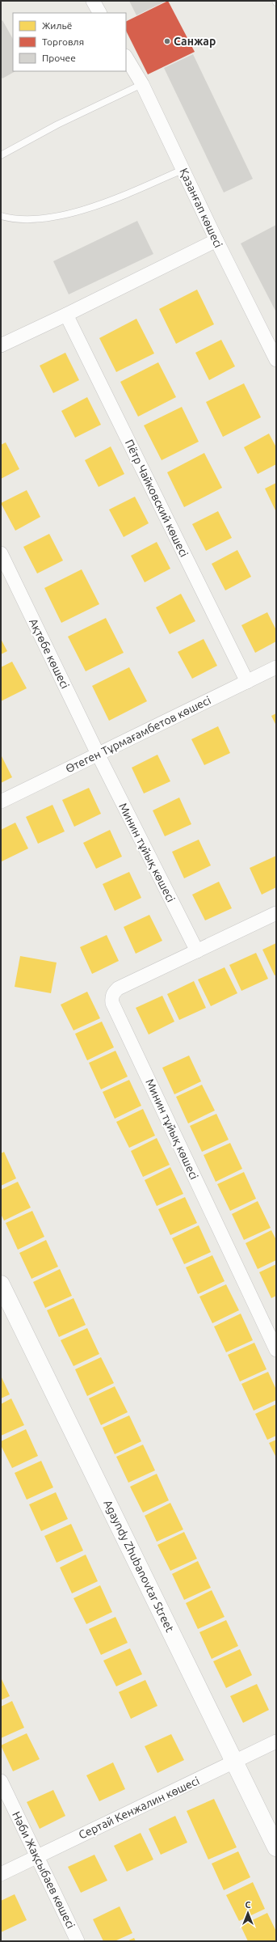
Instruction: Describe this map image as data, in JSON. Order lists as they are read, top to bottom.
{
  "streets": {
    "street": [
      "Қазанғап көшесі",
      "Пётр Чайковский көшесі",
      "Ақтөбе көшесі",
      "Өтеген Тұрмағамбетов көшесі",
      "Минин тұйық көшесі",
      "Agayndy Zhubanovtar Street",
      "Сертай Кенжалин көшесі",
      "Нәби Жақсыбаев көшесі"
    ]
  },
  "crossings": [
    ["Пётр Чайковский көшесі", "Өтеген Тұрмағамбетов көшесі"],
    ["Ақтөбе көшесі", "Өтеген Тұрмағамбетов көшесі"],
    ["Ақтөбе көшесі", "Минин тұйық көшесі"],
    ["Өтеген Тұрмағамбетов көшесі", "Минин тұйық көшесі"],
    ["Agayndy Zhubanovtar Street", "Сертай Кенжалин көшесі"],
    ["Сертай Кенжалин көшесі", "Нәби Жақсыбаев көшесі"]
  ],
  "places": ["Санжар"],
  "legend": ["Жильё", "Торговля", "Прочее"],
  "north": "top"
}
